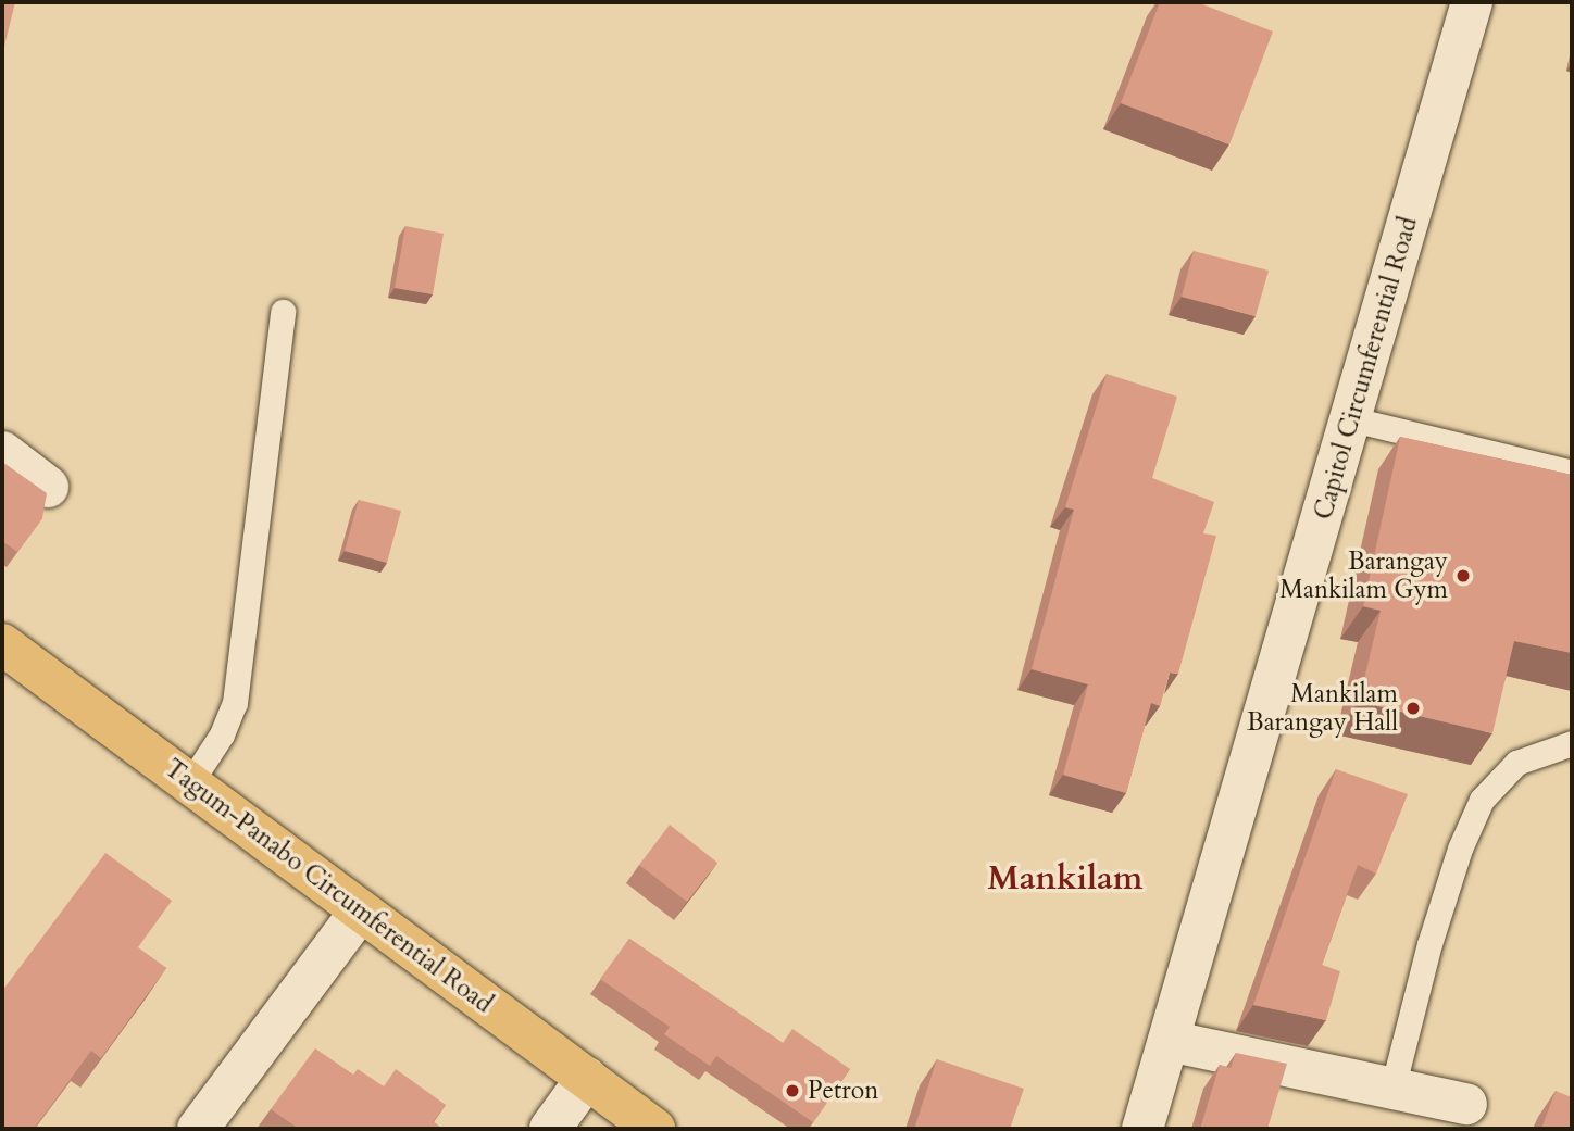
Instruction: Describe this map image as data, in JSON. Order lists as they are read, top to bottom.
{
  "streets": {
    "highway": ["Tagum-Panabo Circumferential Road"],
    "main road": ["Capitol Circumferential Road"]
  },
  "districts": ["Mankilam"],
  "places": ["Barangay Mankilam Gym", "Mankilam Barangay Hall", "Petron"]
}
